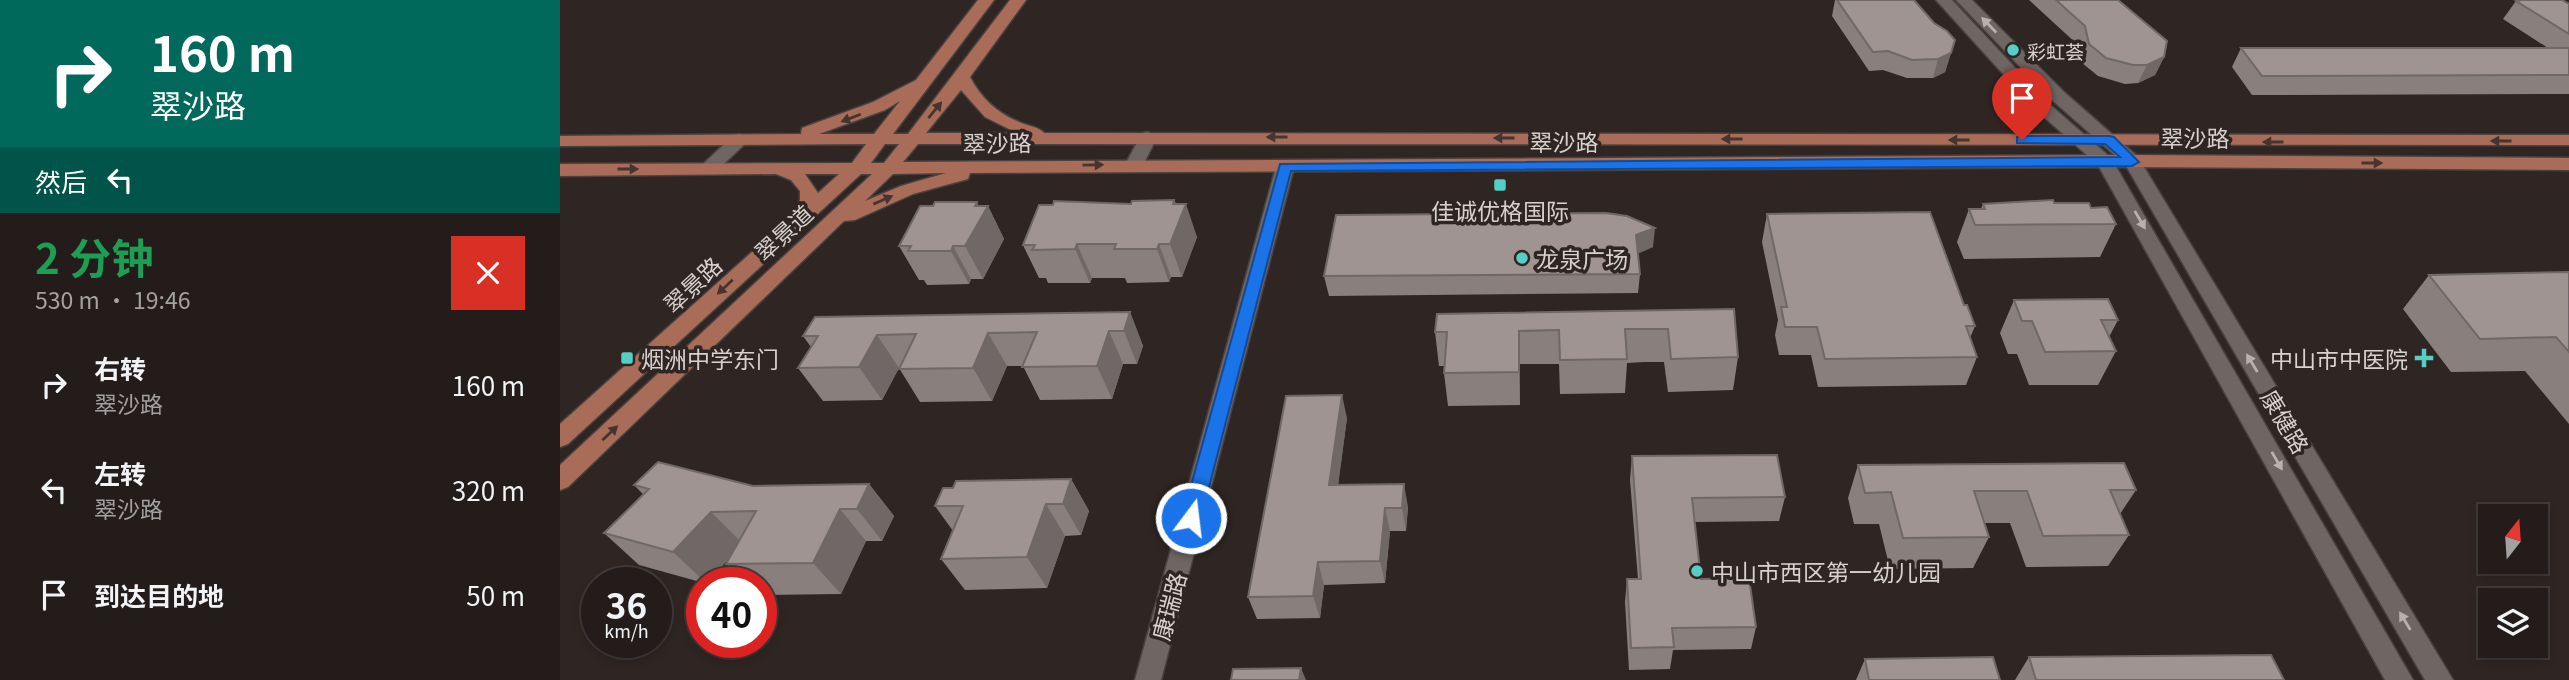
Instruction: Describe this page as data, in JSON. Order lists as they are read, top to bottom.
{
  "streets": {
    "main road": ["翠沙路", "翠景道", "翠景路"],
    "street": ["康健路", "康瑞路"]
  },
  "crossings": [
    ["翠沙路", "翠景道"],
    ["翠沙路", "翠景路"],
    ["翠沙路", "康健路"],
    ["翠沙路", "康瑞路"]
  ],
  "one_way": ["翠景道", "翠景路"],
  "places": {
    "other": ["彩虹荟", "龙泉广场", "中山市西区第一幼儿园"],
    "transit": ["佳诚优格国际", "烟洲中学东门"],
    "health": ["中山市中医院"]
  },
  "north": "top",
  "page": {
    "turn": ["160 m", "翠沙路"],
    "then": "然后",
    "heading": ["2 分钟", "530 m · 19:46"],
    "list": [
      {
        "name": "右转",
        "note": "翠沙路",
        "value": "160 m"
      },
      {
        "name": "左转",
        "note": "翠沙路",
        "value": "320 m"
      },
      {
        "name": "到达目的地",
        "value": "50 m"
      }
    ],
    "speed": "36 km/h",
    "limit": "40"
  }
}
